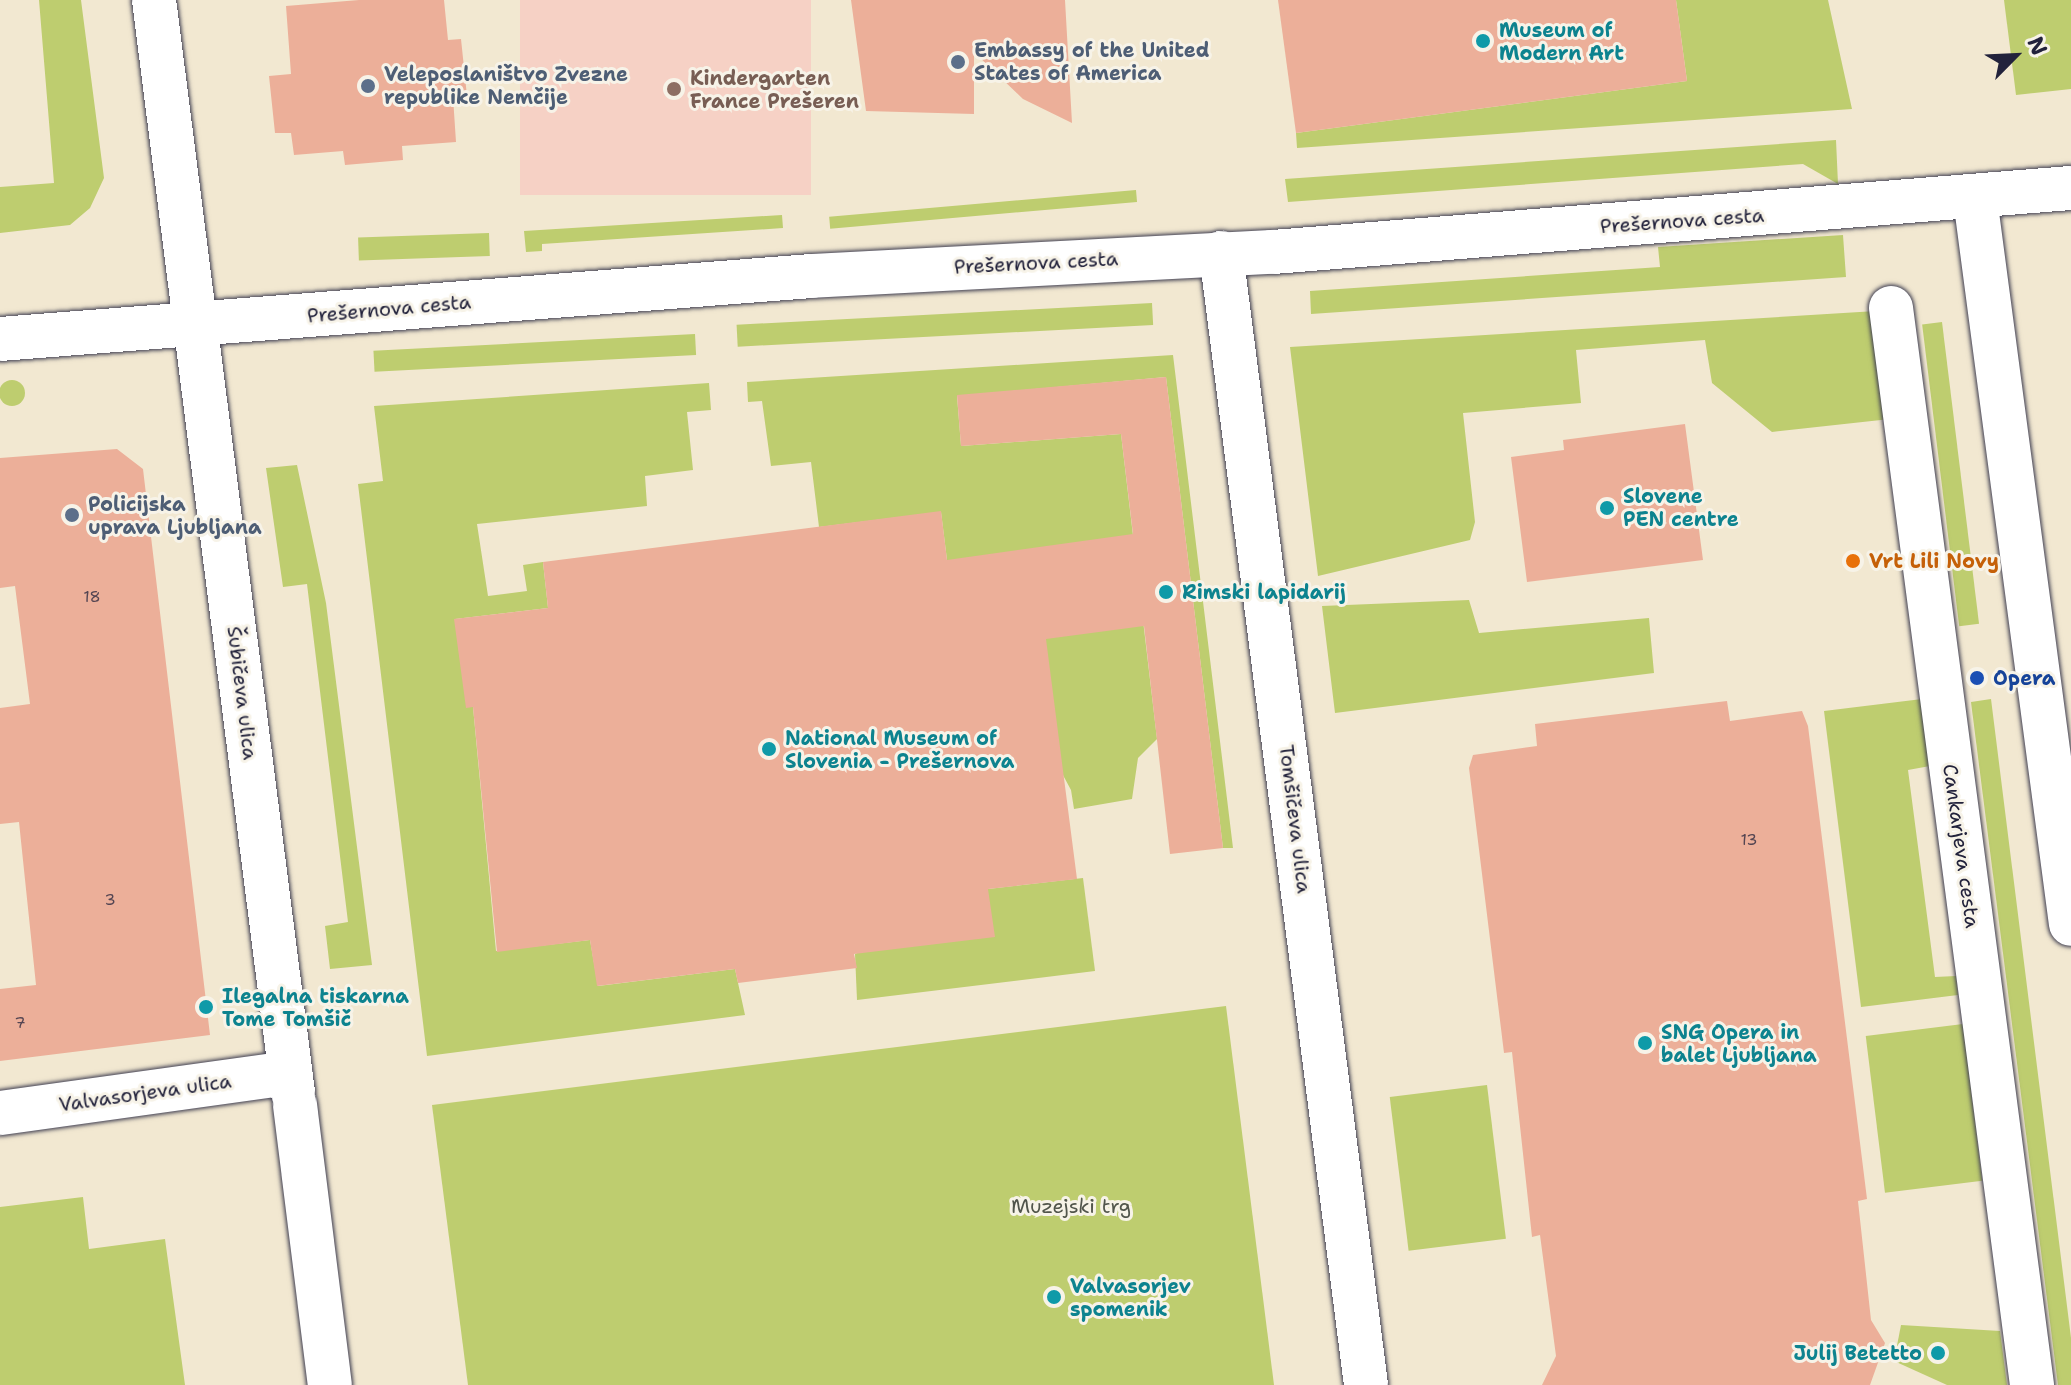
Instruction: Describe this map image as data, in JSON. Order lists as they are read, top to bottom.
{
  "streets": {
    "street": [
      "Prešernova cesta",
      "Šubičeva ulica",
      "Tomšičeva ulica",
      "Cankarjeva cesta",
      "Valvasorjeva ulica"
    ]
  },
  "crossings": [
    ["Prešernova cesta", "Šubičeva ulica"],
    ["Prešernova cesta", "Tomšičeva ulica"],
    ["Šubičeva ulica", "Valvasorjeva ulica"]
  ],
  "parks": ["Muzejski trg"],
  "places": [
    "Museum of Modern Art",
    "Embassy of the United States of America",
    "Veleposlaništvo Zvezne republike Nemčije",
    "Kindergarten France Prešeren",
    "Slovene PEN centre",
    "Policijska uprava Ljubljana",
    "Vrt Lili Novy",
    "Rimski lapidarij",
    "Opera",
    "National Museum of Slovenia - Prešernova",
    "Ilegalna tiskarna Tome Tomšič",
    "SNG Opera in balet Ljubljana",
    "Valvasorjev spomenik",
    "Julij Betetto"
  ],
  "house_numbers": [
    "18",
    "13",
    "3",
    "7"
  ],
  "north": "top right"
}
